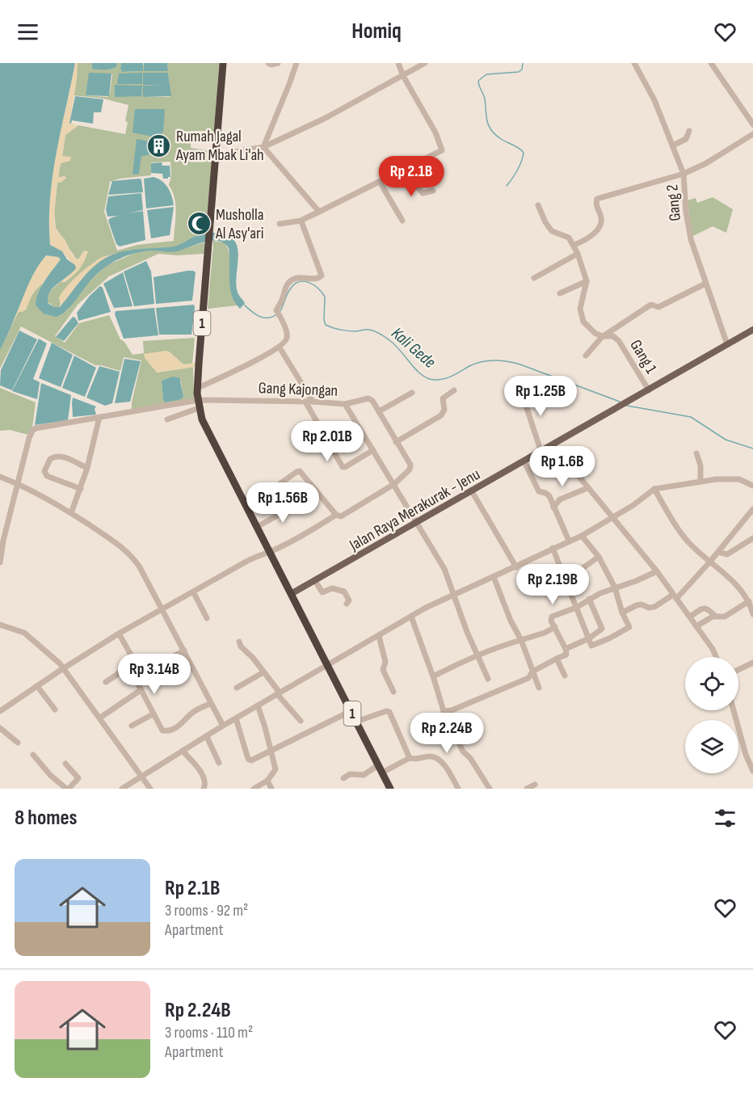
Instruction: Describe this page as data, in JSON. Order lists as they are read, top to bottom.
{
  "streets": {
    "highway": ["1"],
    "main road": ["Jalan Raya Merakurak - Jenu"],
    "street": ["Gang 2", "Gang 1", "Gang Kajongan"]
  },
  "crossings": [
    ["Gang 2", "Jalan Raya Merakurak - Jenu"],
    ["1", "Gang Kajongan"],
    ["1", "Jalan Raya Merakurak - Jenu"],
    ["Gang 1", "Jalan Raya Merakurak - Jenu"],
    ["Gang Kajongan", "Jalan Raya Merakurak - Jenu"]
  ],
  "water": ["Kali Gede"],
  "places": {
    "building": ["Rumah Jagal Ayam Mbak Li'ah"],
    "mosque": ["Musholla Al Asy'ari"]
  },
  "page": {
    "header": "Homiq",
    "price": [
      "Rp 2.1B",
      "Rp 1.25B",
      "Rp 2.01B",
      "Rp 1.6B",
      "Rp 1.56B",
      "Rp 2.19B",
      "Rp 3.14B",
      "Rp 2.24B"
    ],
    "heading": "8 homes",
    "list": [
      {
        "name": "Rp 2.1B",
        "note": "3 rooms · 92 m² · Apartment"
      },
      {
        "name": "Rp 2.24B",
        "note": "3 rooms · 110 m² · Apartment"
      }
    ]
  }
}
